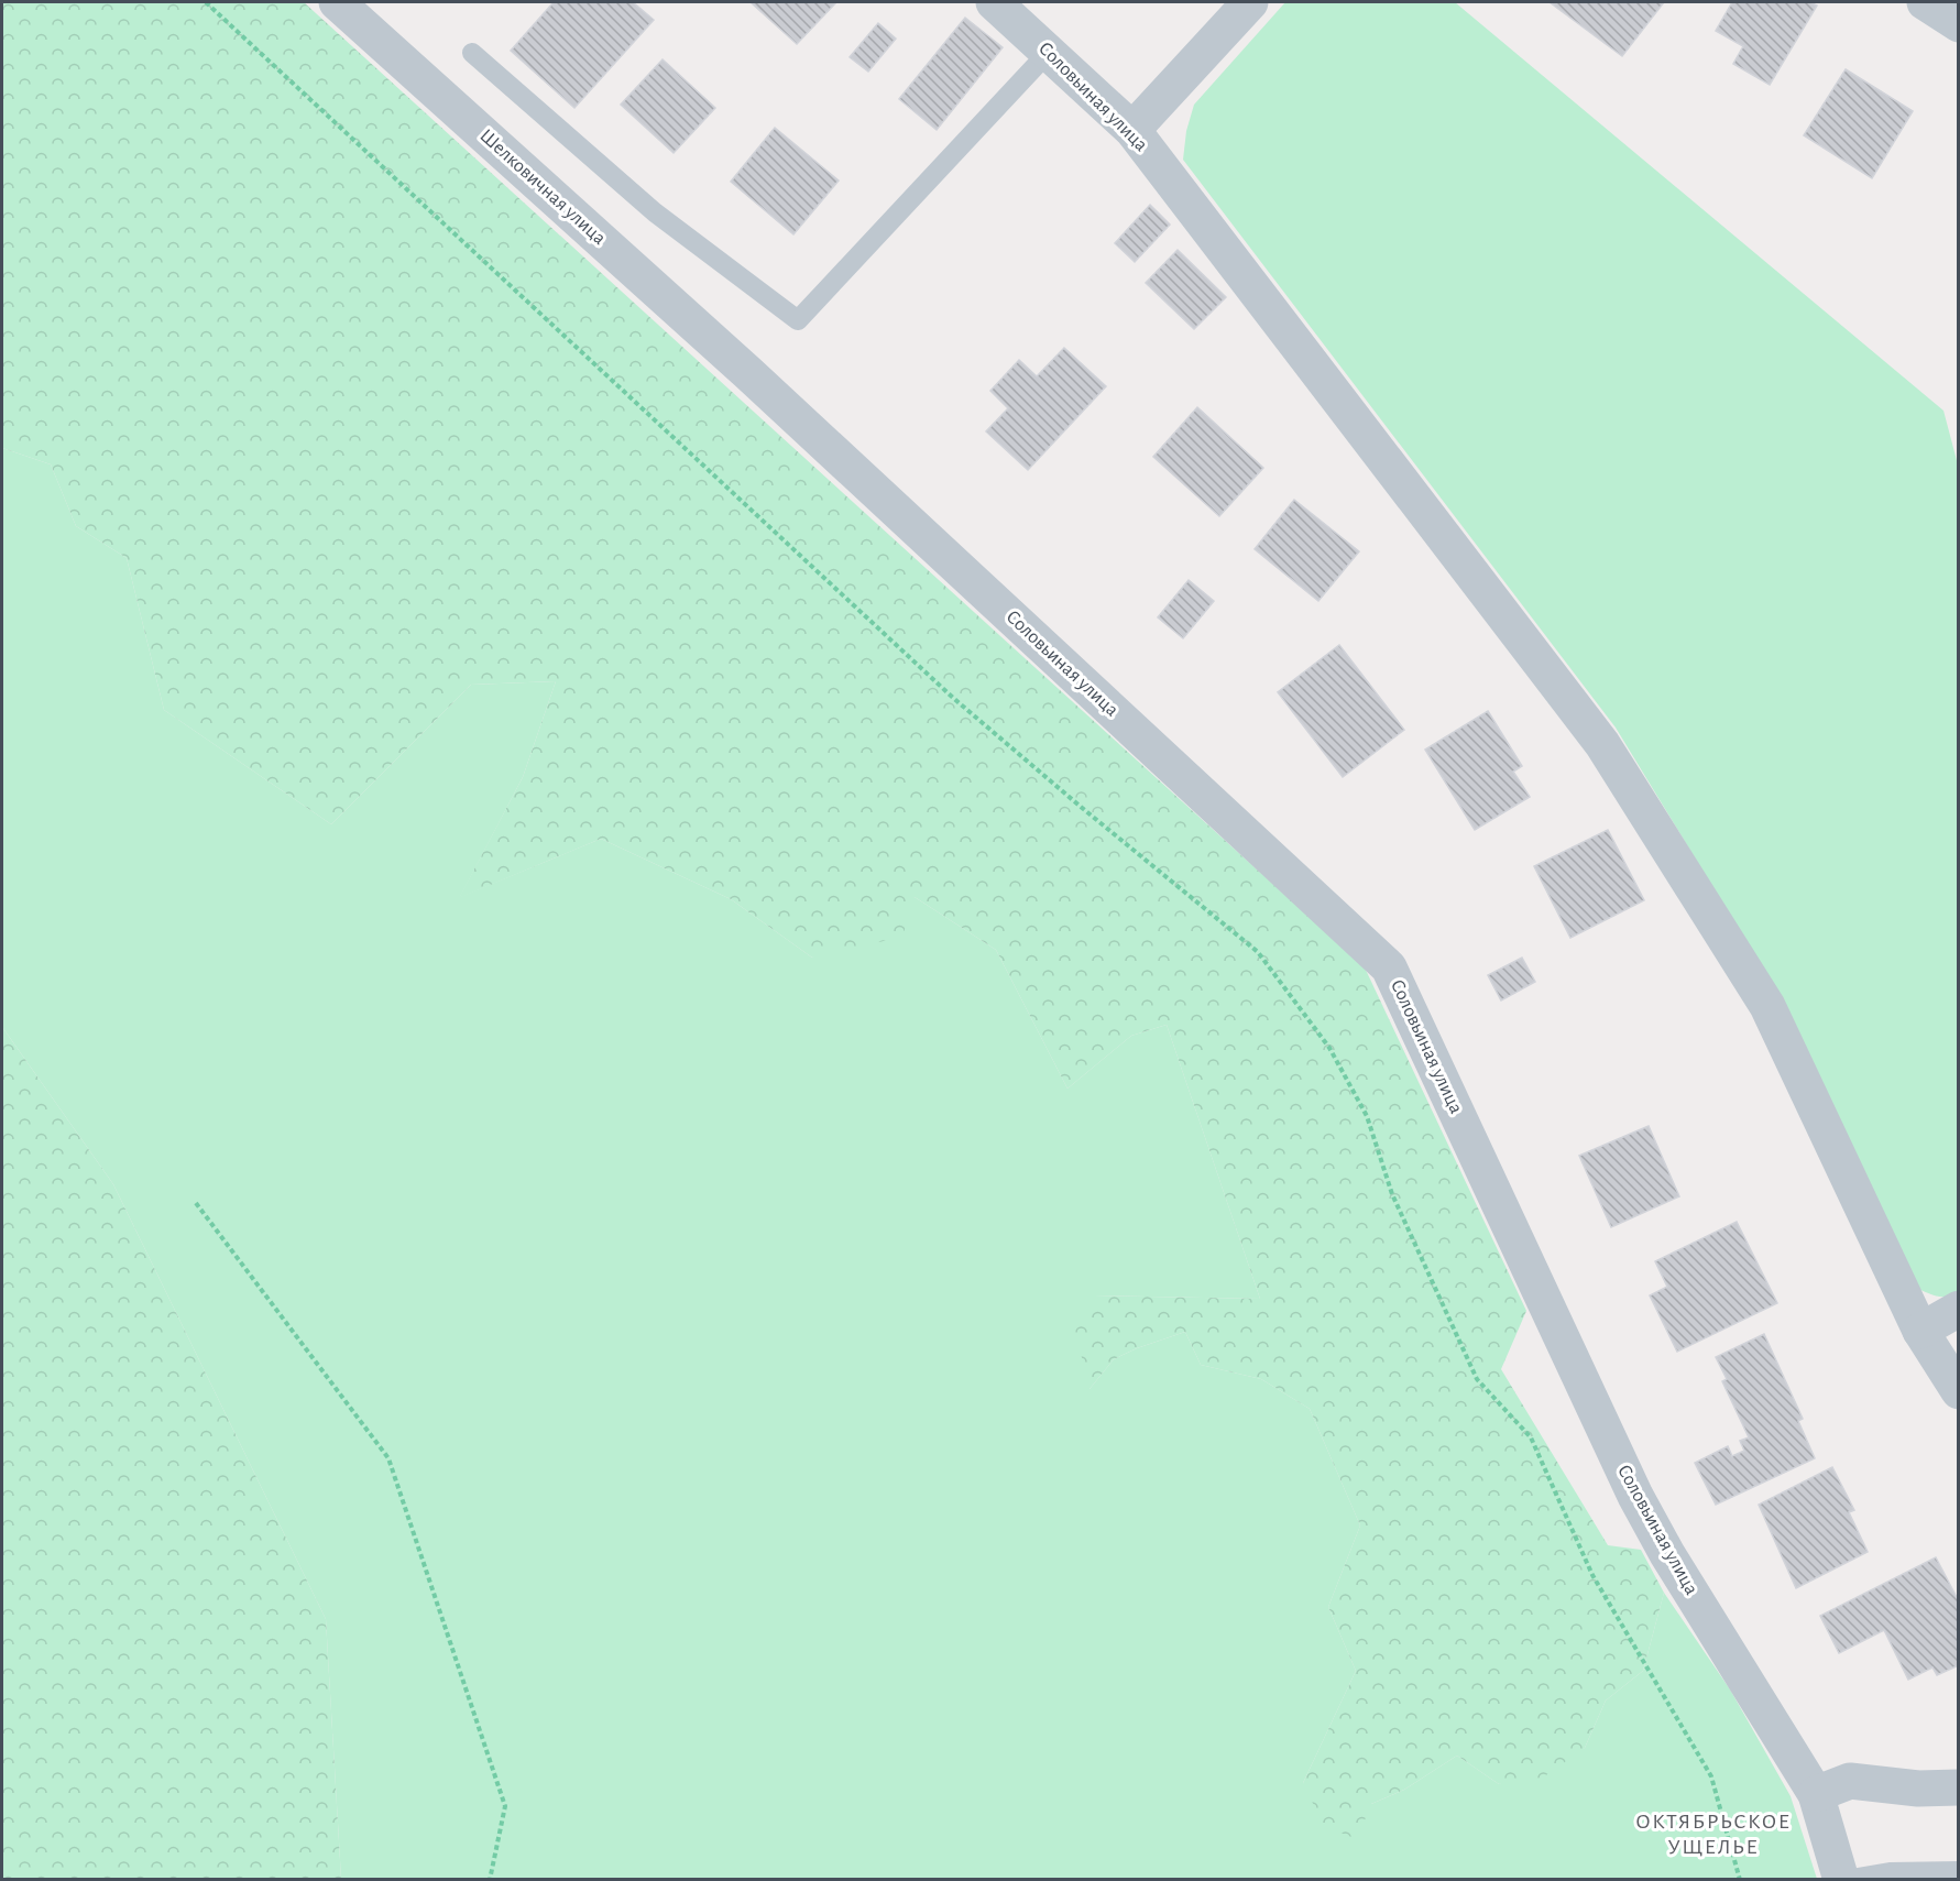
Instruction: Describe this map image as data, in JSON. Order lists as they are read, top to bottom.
{
  "streets": {
    "street": ["Соловьиная улица", "Шелковичная улица"]
  },
  "crossings": [
    ["Соловьиная улица", "Шелковичная улица"]
  ],
  "districts": ["ОКТЯБРЬСКОЕ УЩЕЛЬЕ"]
}
